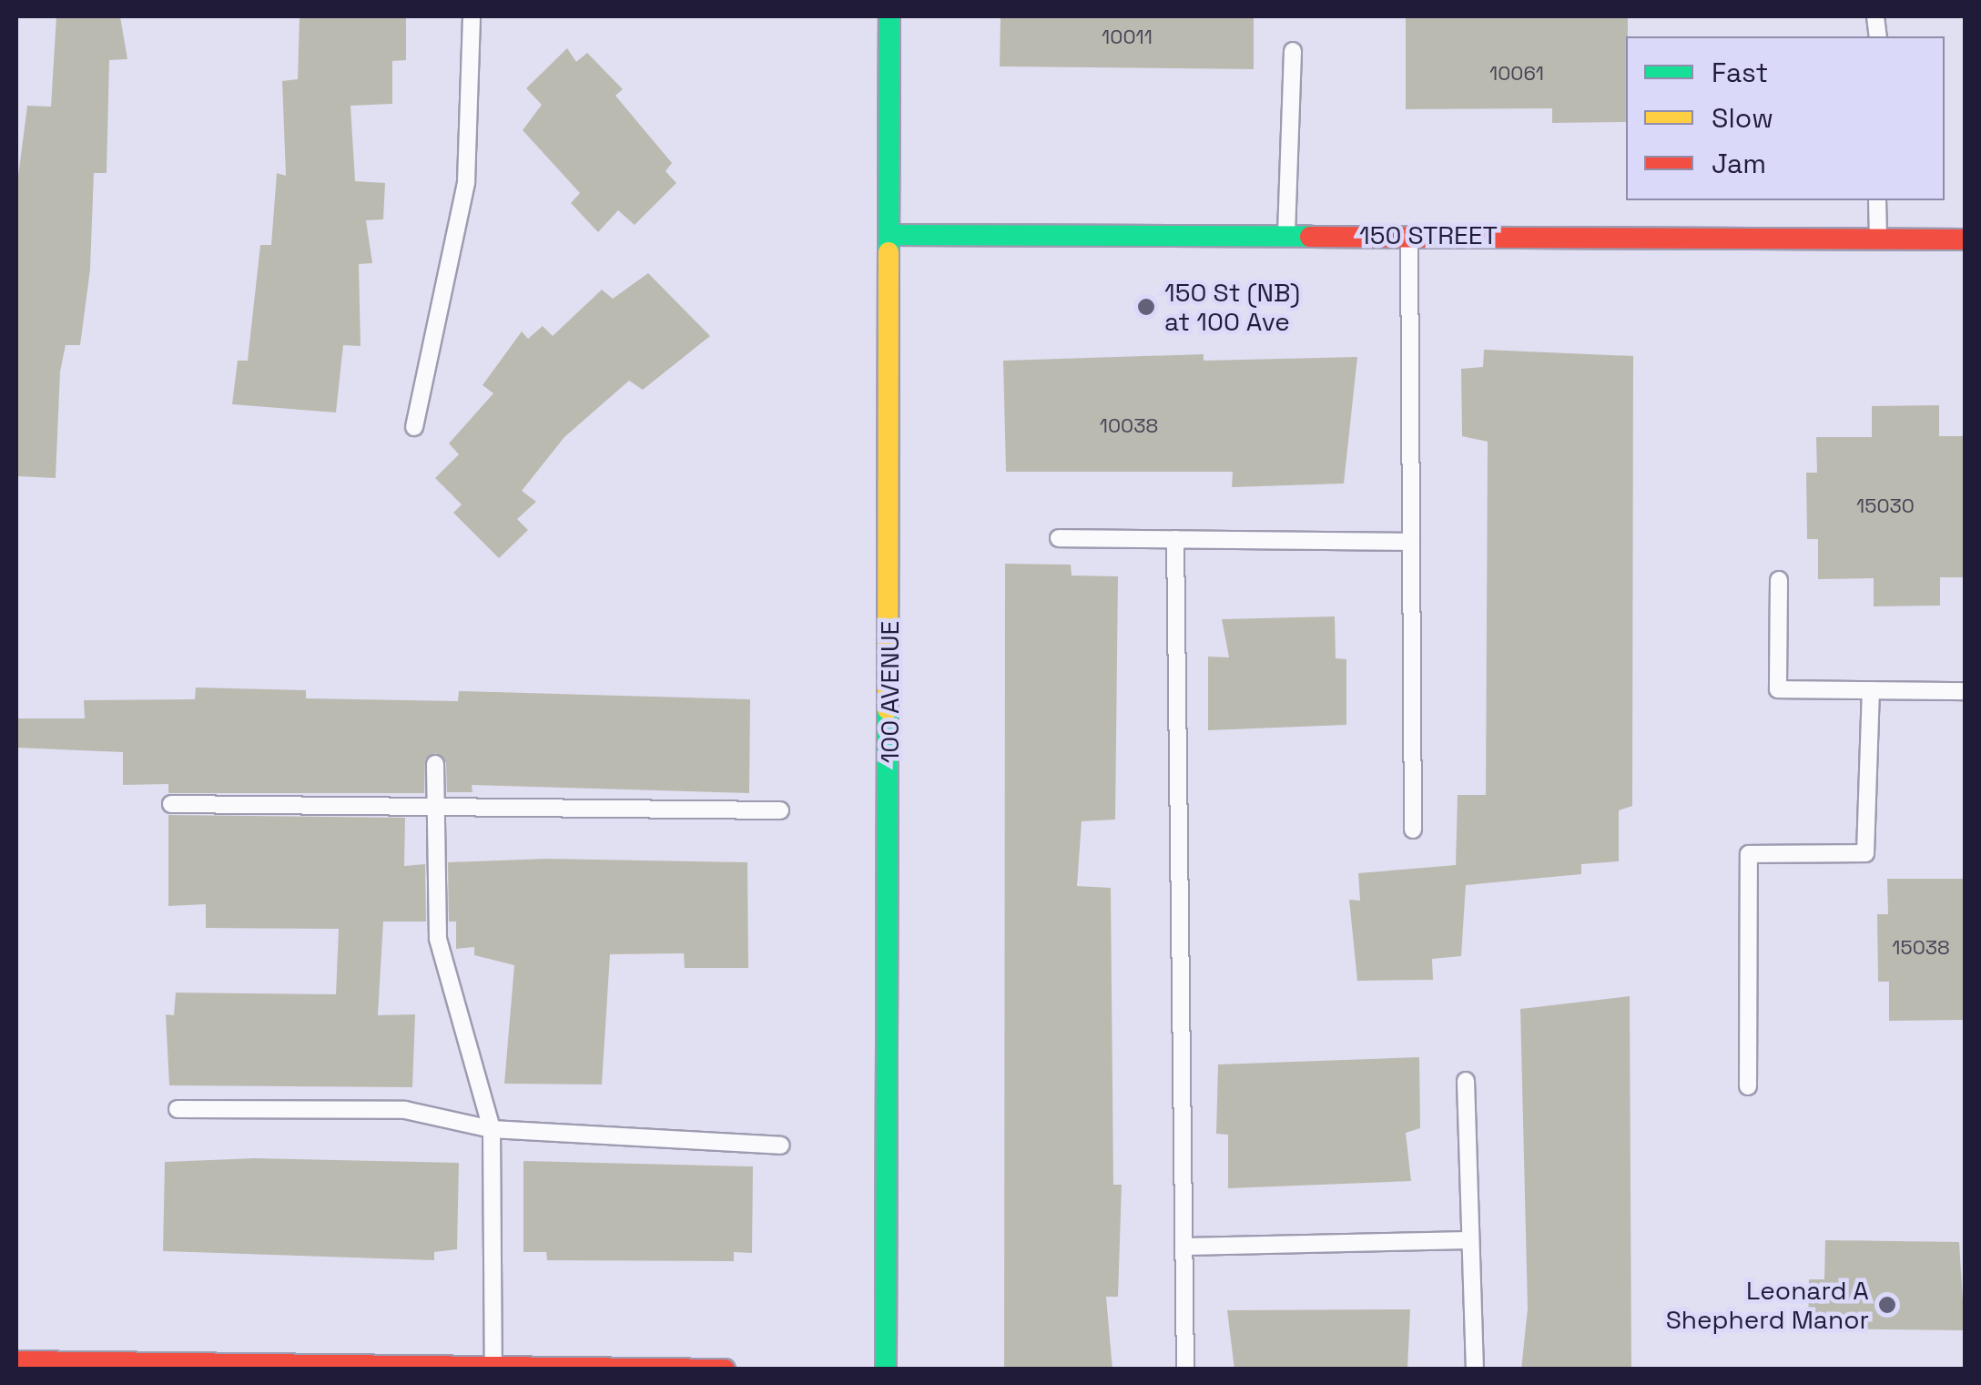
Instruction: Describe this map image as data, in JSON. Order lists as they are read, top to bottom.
{
  "streets": {
    "main road": ["150 STREET", "100 AVENUE"]
  },
  "crossings": [
    ["150 STREET", "100 AVENUE"]
  ],
  "places": ["150 St (NB) at 100 Ave", "Leonard A Shepherd Manor"],
  "house_numbers": [
    "10011",
    "10061",
    "10038",
    "15030",
    "15038"
  ],
  "legend": ["Fast", "Slow", "Jam"]
}
